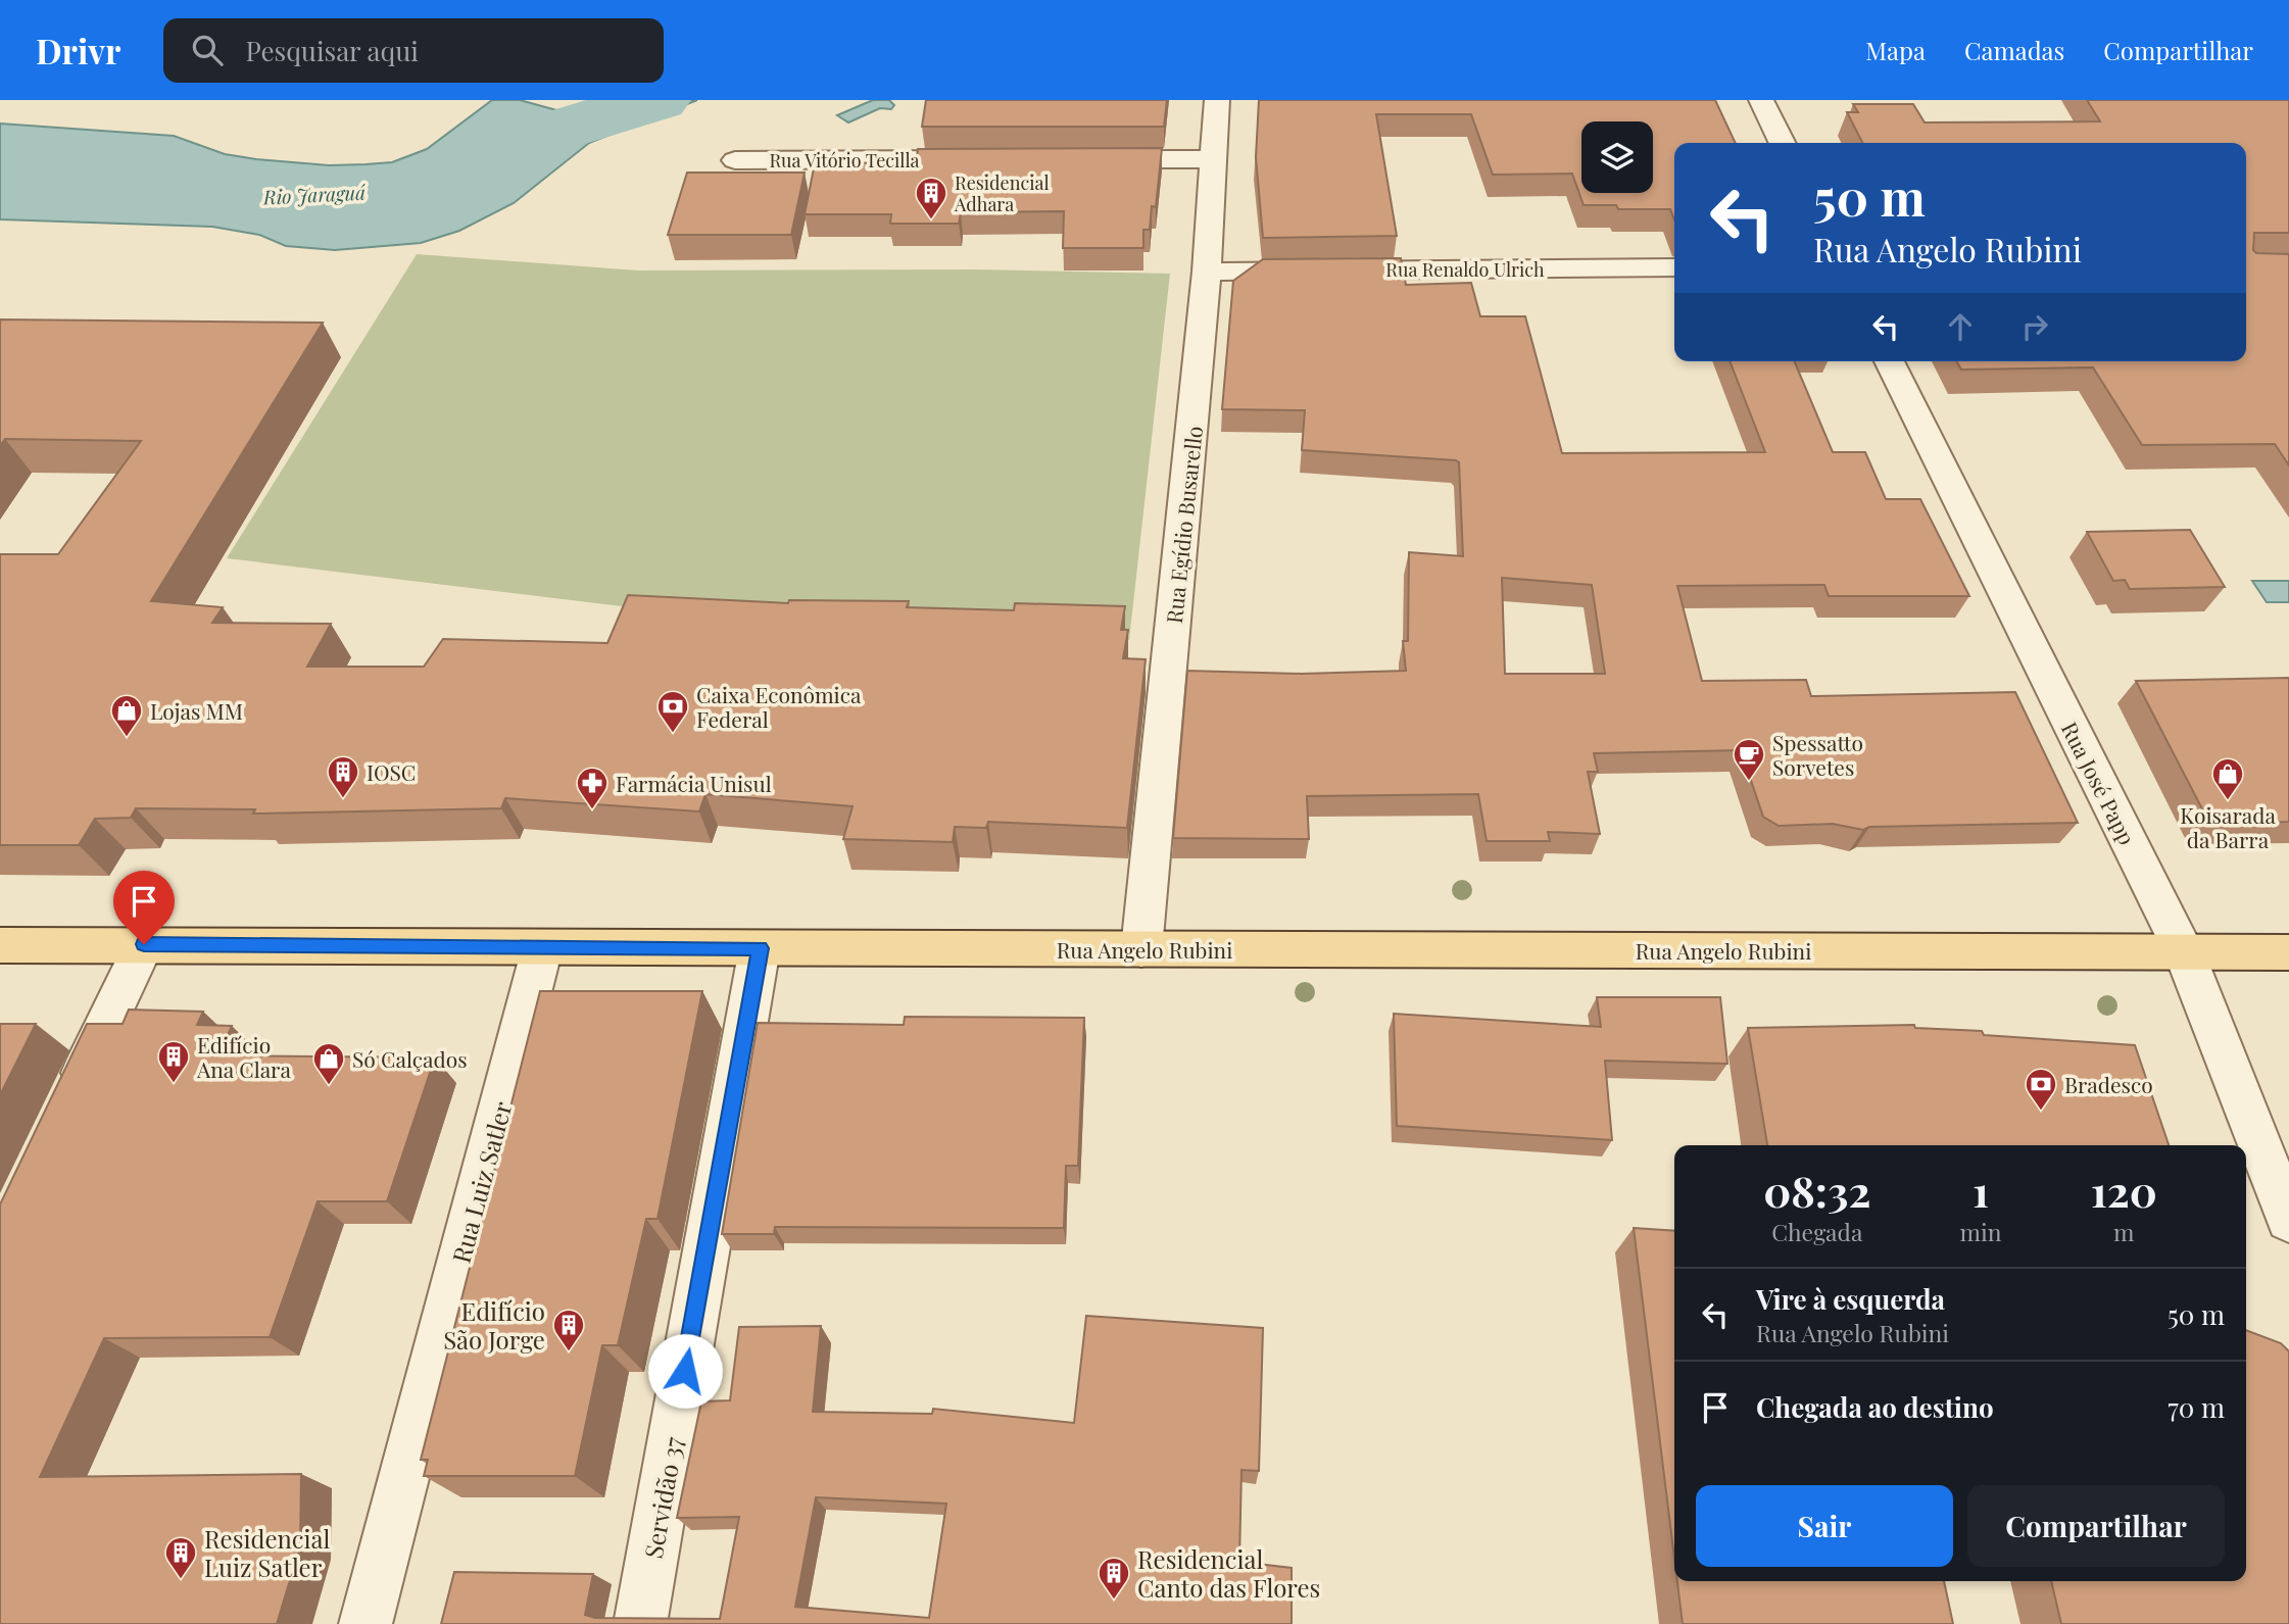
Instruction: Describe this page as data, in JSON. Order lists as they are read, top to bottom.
{
  "streets": {
    "main road": ["Rua Angelo Rubini"],
    "street": [
      "Rua Vitório Tecilla",
      "Rua Renaldo Ulrich",
      "Rua Egídio Busarello",
      "Rua José Papp",
      "Rua Luiz Satler",
      "Servidão 37"
    ]
  },
  "crossings": [
    ["Rua Renaldo Ulrich", "Rua Egídio Busarello"],
    ["Rua Egídio Busarello", "Rua Angelo Rubini"],
    ["Rua José Papp", "Rua Angelo Rubini"],
    ["Rua Angelo Rubini", "Rua Luiz Satler"],
    ["Rua Angelo Rubini", "Servidão 37"]
  ],
  "water": ["Rio Jaraguá"],
  "places": {
    "building": [
      "Residencial Adhara",
      "IOSC",
      "Edifício Ana Clara",
      "Edifício São Jorge",
      "Residencial Luiz Satler",
      "Residencial Canto das Flores"
    ],
    "bank": ["Caixa Econômica Federal", "Bradesco"],
    "shop": ["Lojas MM", "Koisarada da Barra", "Só Calçados"],
    "cafe": ["Spessatto Sorvetes"],
    "pharmacy": ["Farmácia Unisul"]
  },
  "page": {
    "header": "Drivr",
    "search": "Pesquisar aqui",
    "nav": ["Mapa", "Camadas", "Compartilhar"],
    "turn": ["50 m", "Rua Angelo Rubini"],
    "eta": [
      "08:32",
      "Chegada",
      "1",
      "min",
      "120",
      "m"
    ],
    "list": [
      {
        "name": "Vire à esquerda",
        "note": "Rua Angelo Rubini",
        "value": "50 m"
      },
      {
        "name": "Chegada ao destino",
        "value": "70 m"
      }
    ],
    "buttons": ["Sair", "Compartilhar"]
  }
}
